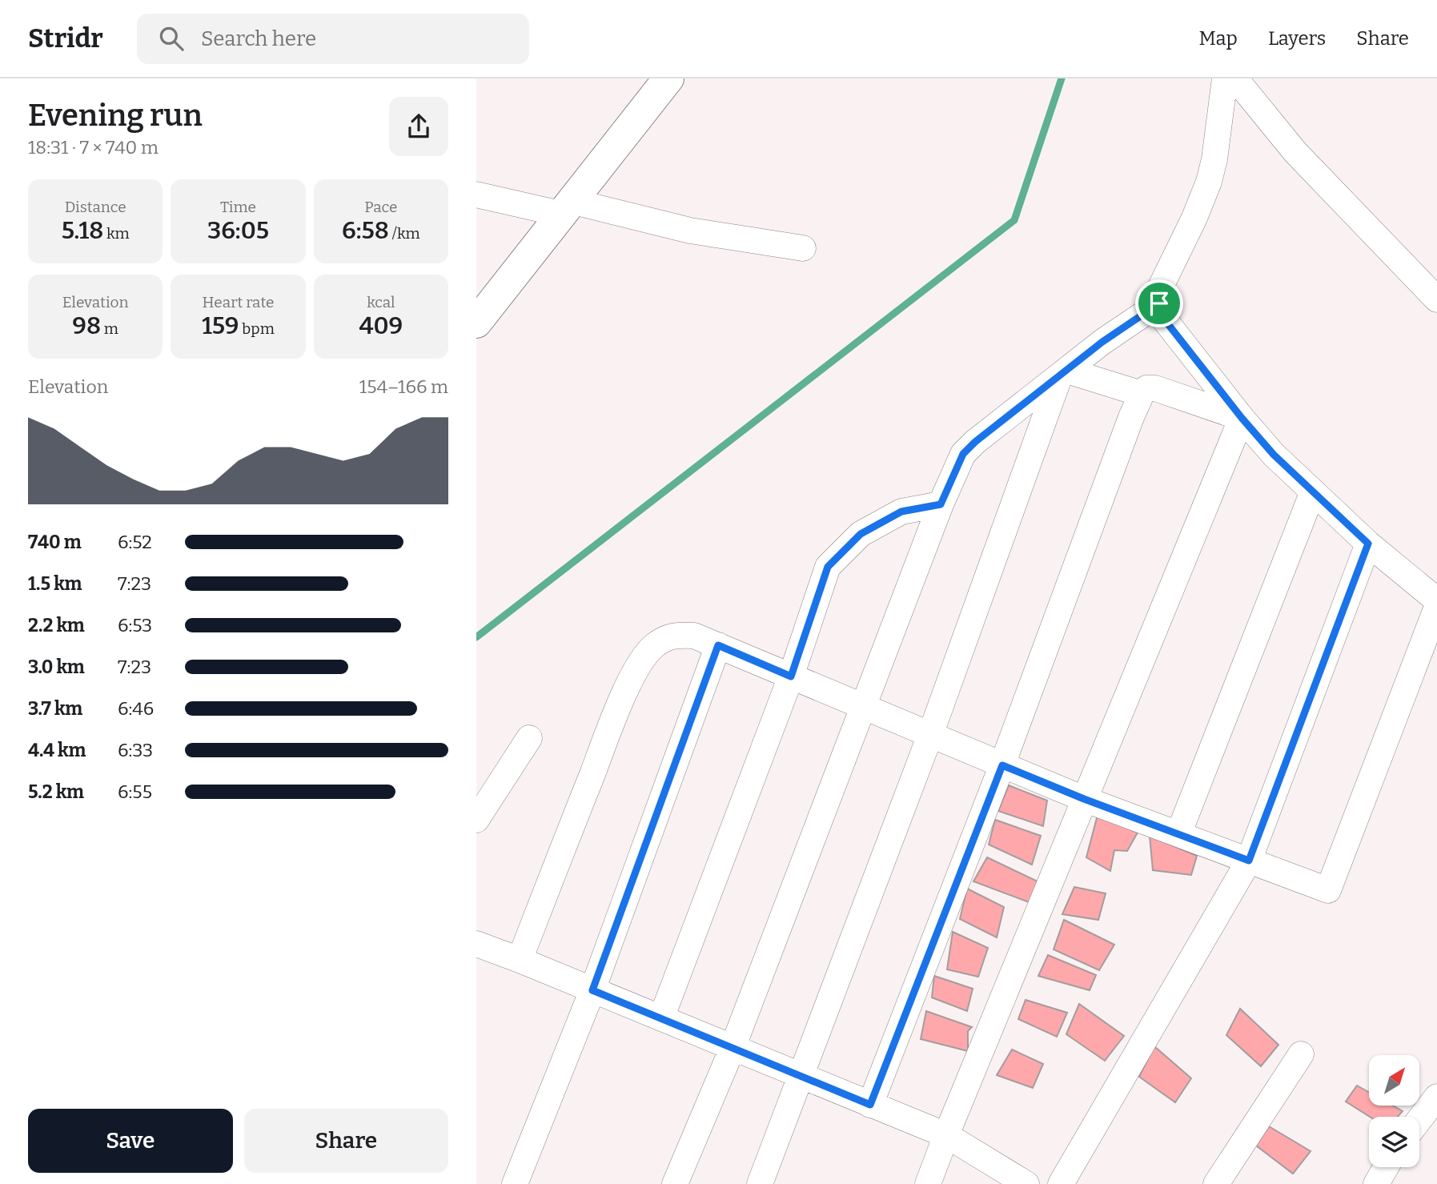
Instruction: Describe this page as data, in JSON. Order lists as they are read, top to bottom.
{
  "north": "top right",
  "page": {
    "header": "Stridr",
    "search": "Search here",
    "nav": ["Map", "Layers", "Share"],
    "heading": ["Evening run", "18:31 · 7 × 740 m"],
    "stats": [
      ["Distance", "5.18 km"],
      ["Time", "36:05"],
      ["Pace", "6:58 /km"],
      ["Elevation", "98 m"],
      ["Heart rate", "159 bpm"],
      ["kcal", "409"]
    ],
    "chart": ["Elevation", "154–166 m"],
    "list": [
      {
        "name": "740 m",
        "note": "6:52"
      },
      {
        "name": "1.5 km",
        "note": "7:23"
      },
      {
        "name": "2.2 km",
        "note": "6:53"
      },
      {
        "name": "3.0 km",
        "note": "7:23"
      },
      {
        "name": "3.7 km",
        "note": "6:46"
      },
      {
        "name": "4.4 km",
        "note": "6:33"
      },
      {
        "name": "5.2 km",
        "note": "6:55"
      }
    ],
    "buttons": ["Save", "Share"]
  }
}
